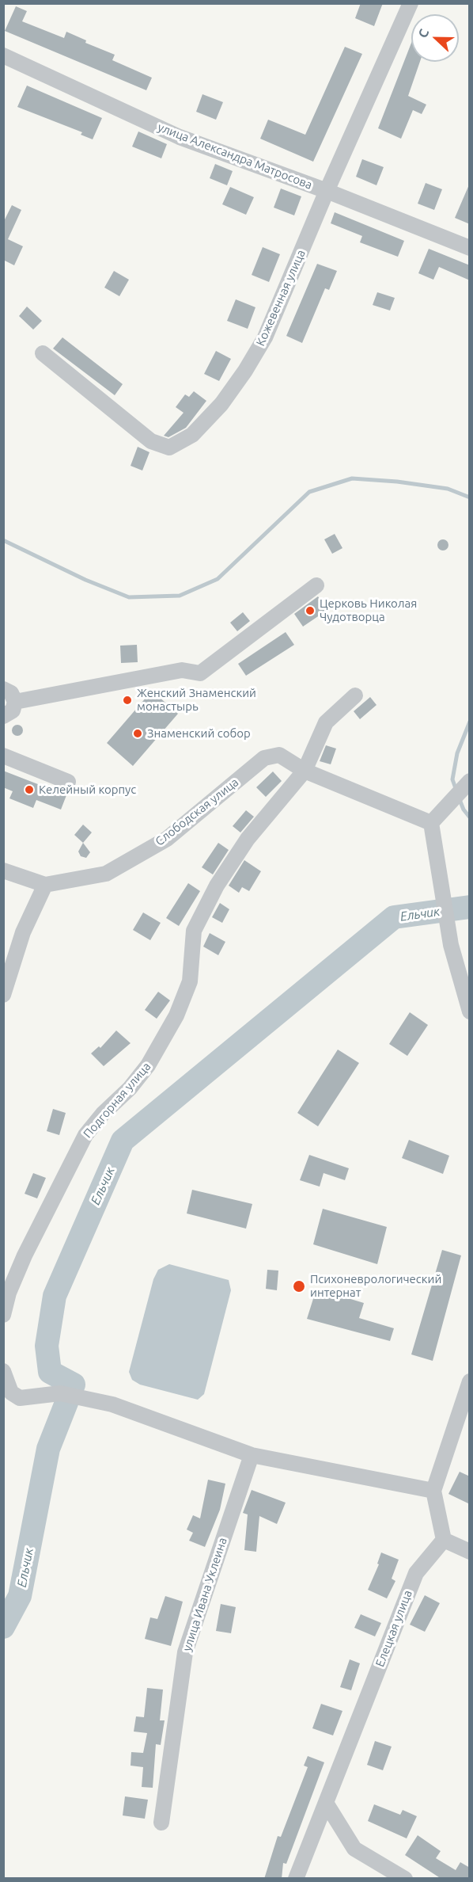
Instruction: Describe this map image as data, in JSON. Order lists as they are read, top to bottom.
{
  "streets": {
    "street": [
      "улица Александра Матросова",
      "Кожевенная улица",
      "Слободская улица",
      "Подгорная улица",
      "улица Ивана Уклеина",
      "Елецкая улица"
    ]
  },
  "crossings": [
    ["улица Александра Матросова", "Кожевенная улица"],
    ["Слободская улица", "Подгорная улица"]
  ],
  "water": ["Ельчик"],
  "places": [
    "Церковь Николая Чудотворца",
    "Женский Знаменский монастырь",
    "Знаменский собор",
    "Келейный корпус",
    "Психоневрологический интернат"
  ],
  "north": "left"
}
